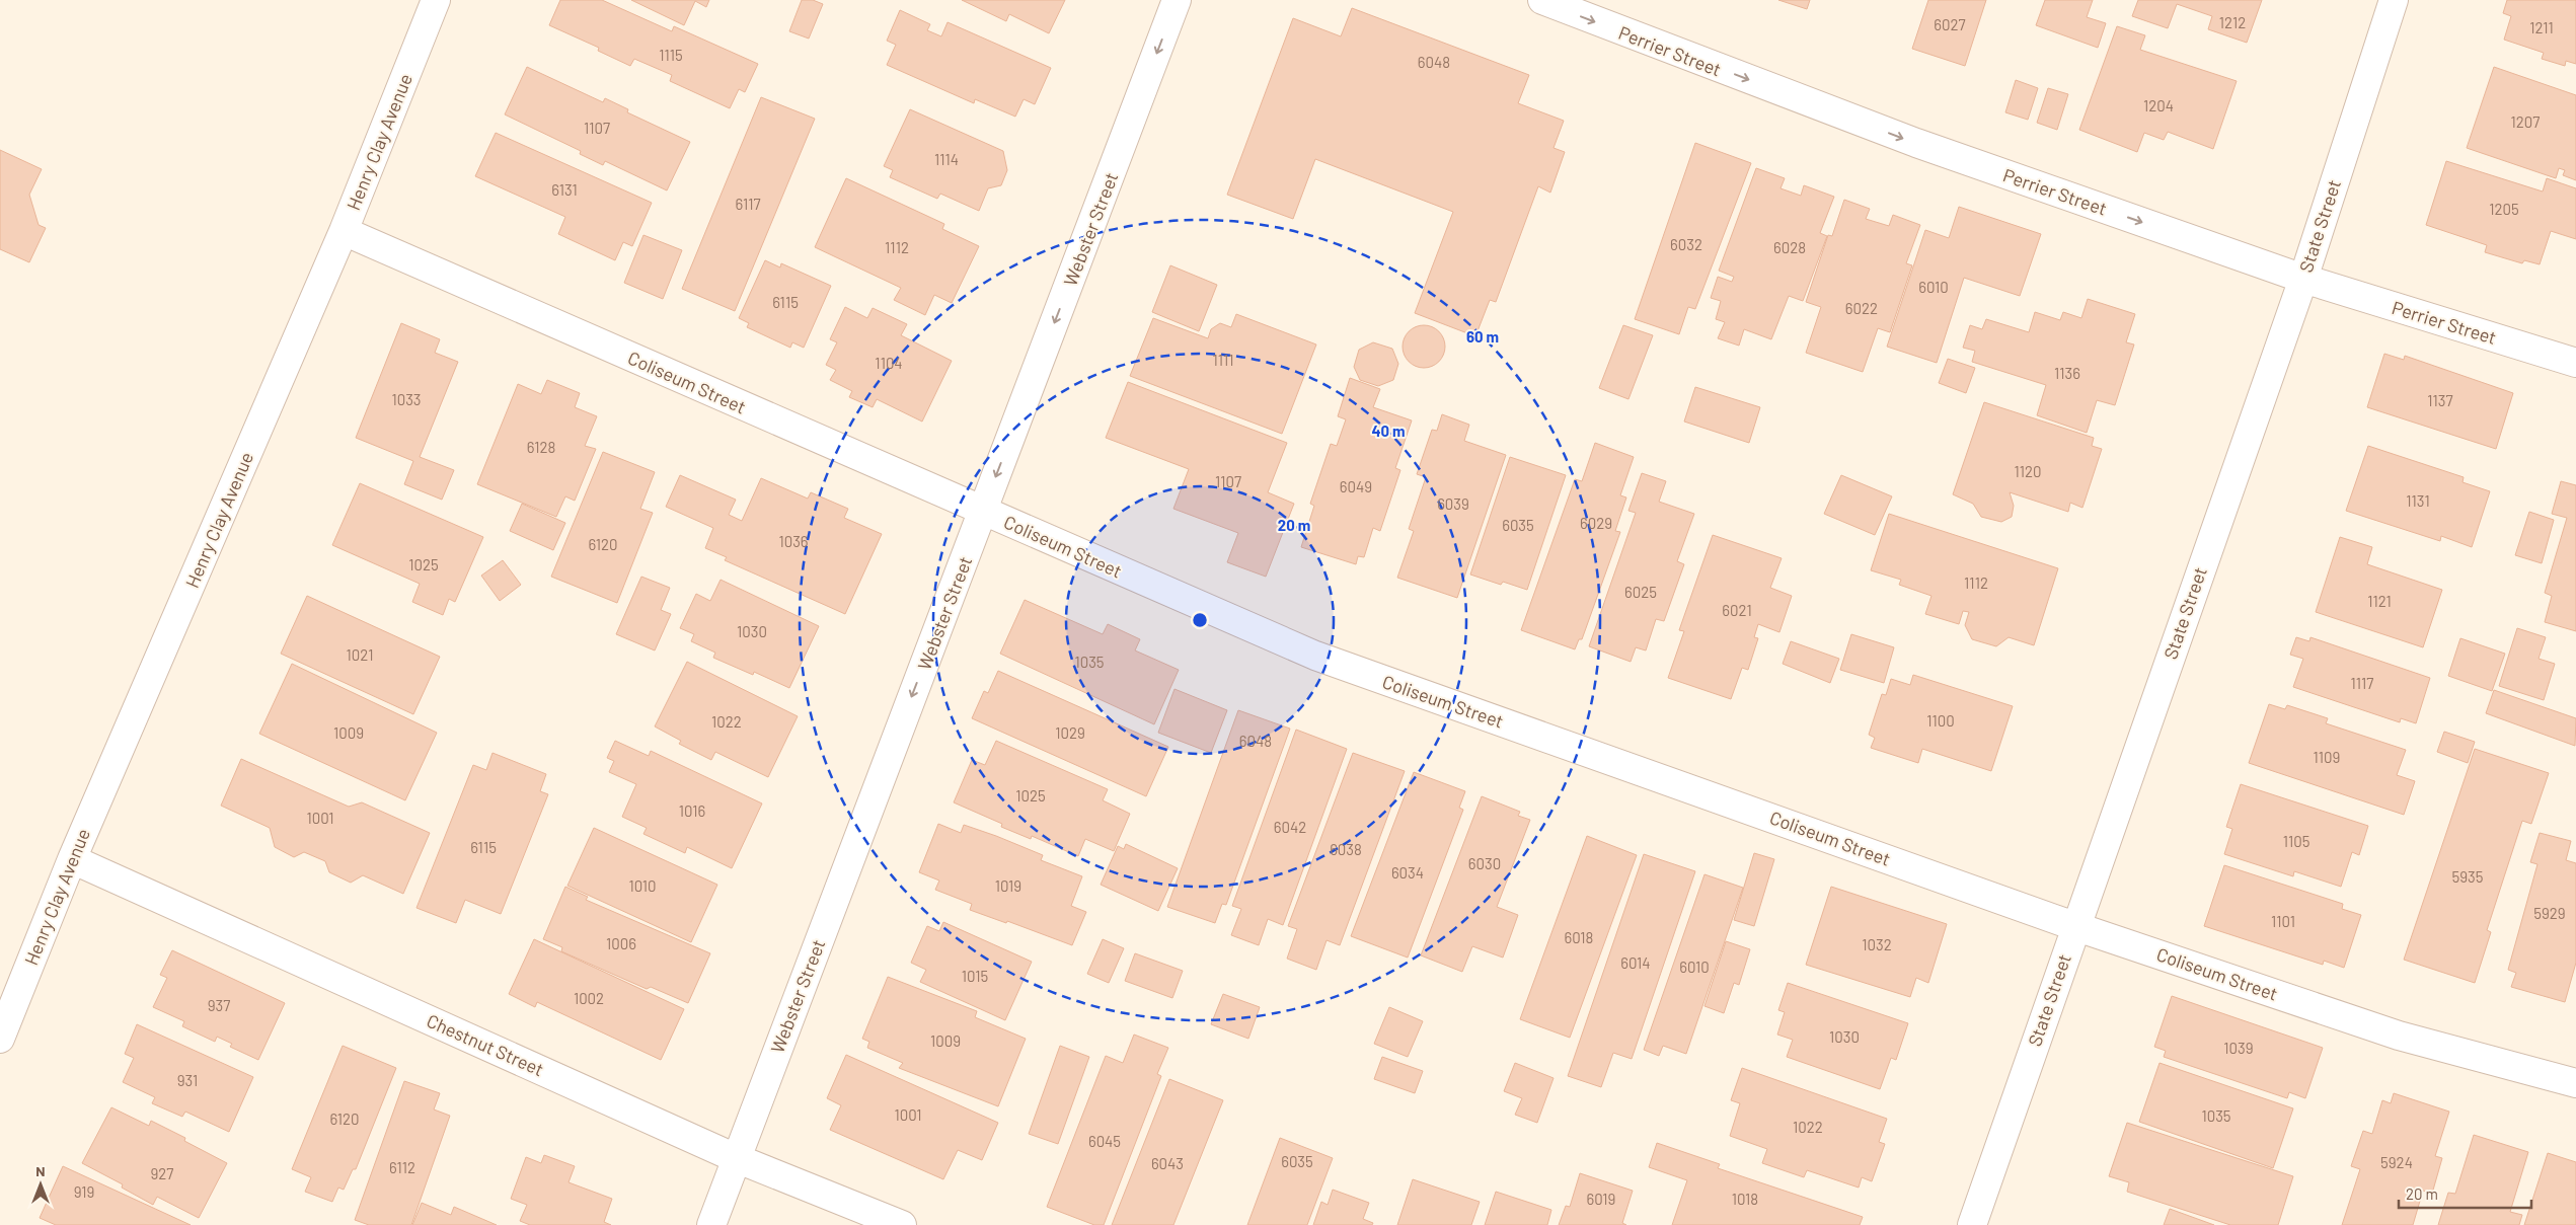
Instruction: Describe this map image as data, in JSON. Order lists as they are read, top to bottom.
{
  "streets": {
    "street": [
      "Perrier Street",
      "Henry Clay Avenue",
      "State Street",
      "Webster Street",
      "Coliseum Street",
      "Chestnut Street"
    ]
  },
  "crossings": [
    ["Perrier Street", "State Street"],
    ["Henry Clay Avenue", "Coliseum Street"],
    ["Henry Clay Avenue", "Chestnut Street"],
    ["State Street", "Coliseum Street"],
    ["Webster Street", "Coliseum Street"],
    ["Webster Street", "Chestnut Street"]
  ],
  "one_way": ["Perrier Street", "Webster Street"],
  "house_numbers": [
    "1212",
    "6027",
    "1211",
    "1115",
    "6048",
    "1204",
    "1207",
    "1107",
    "1114",
    "6131",
    "6117",
    "1205",
    "6032",
    "1112",
    "6028",
    "6010",
    "6115",
    "6022",
    "1111",
    "1104",
    "1136",
    "1033",
    "1137",
    "6128",
    "1120",
    "1107",
    "6049",
    "1131",
    "6039",
    "6029",
    "6035",
    "1036",
    "6120",
    "1025",
    "1112",
    "6025",
    "1121",
    "6021",
    "1030",
    "1021",
    "1035",
    "1117",
    "1100",
    "1022",
    "1009",
    "1029",
    "6048",
    "1109",
    "1025",
    "1016",
    "1001",
    "6042",
    "1105",
    "6115",
    "6038",
    "6030",
    "6034",
    "5935",
    "1010",
    "1019",
    "5929",
    "1101",
    "6018",
    "1006",
    "1032",
    "6014",
    "6010",
    "1015",
    "1002",
    "937",
    "1030",
    "1009",
    "1039",
    "931",
    "1001",
    "1035",
    "6120",
    "1022",
    "6045",
    "6035",
    "5924",
    "6043",
    "6112",
    "927",
    "919",
    "6019",
    "1018"
  ],
  "scale_bar": "20 m",
  "north": "top",
  "rings": ["60 m", "40 m", "20 m"]
}
